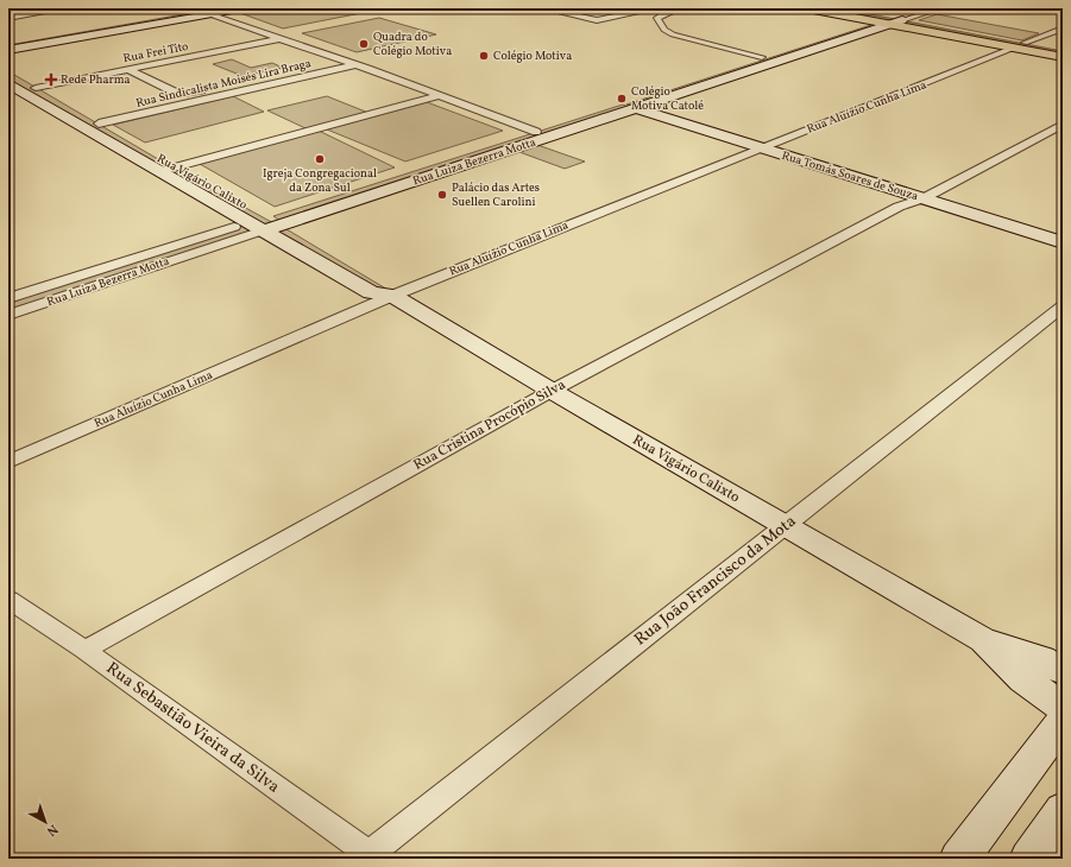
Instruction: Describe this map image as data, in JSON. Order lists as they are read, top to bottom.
{
  "streets": {
    "street": [
      "Rua Frei Tito",
      "Rua Sindicalista Moisés Lira Braga",
      "Rua Aluízio Cunha Lima",
      "Rua Luiza Bezerra Motta",
      "Rua Tomás Soares de Souza",
      "Rua Vigário Calixto",
      "Rua Cristina Procópio Silva",
      "Rua João Francisco da Mota",
      "Rua Sebastião Vieira da Silva"
    ]
  },
  "crossings": [
    ["Rua Frei Tito", "Rua Vigário Calixto"],
    ["Rua Sindicalista Moisés Lira Braga", "Rua Vigário Calixto"],
    ["Rua Aluízio Cunha Lima", "Rua Tomás Soares de Souza"],
    ["Rua Aluízio Cunha Lima", "Rua Vigário Calixto"],
    ["Rua Luiza Bezerra Motta", "Rua Tomás Soares de Souza"],
    ["Rua Luiza Bezerra Motta", "Rua Vigário Calixto"],
    ["Rua Tomás Soares de Souza", "Rua Cristina Procópio Silva"],
    ["Rua Vigário Calixto", "Rua Cristina Procópio Silva"],
    ["Rua Vigário Calixto", "Rua João Francisco da Mota"],
    ["Rua Cristina Procópio Silva", "Rua Sebastião Vieira da Silva"],
    ["Rua João Francisco da Mota", "Rua Sebastião Vieira da Silva"]
  ],
  "places": {
    "other": [
      "Quadra do Colégio Motiva",
      "Colégio Motiva",
      "Colégio Motiva Catolé",
      "Igreja Congregacional da Zona Sul",
      "Palácio das Artes Suellen Carolini"
    ],
    "health": ["Rede Pharma"]
  },
  "north": "bottom right"
}
